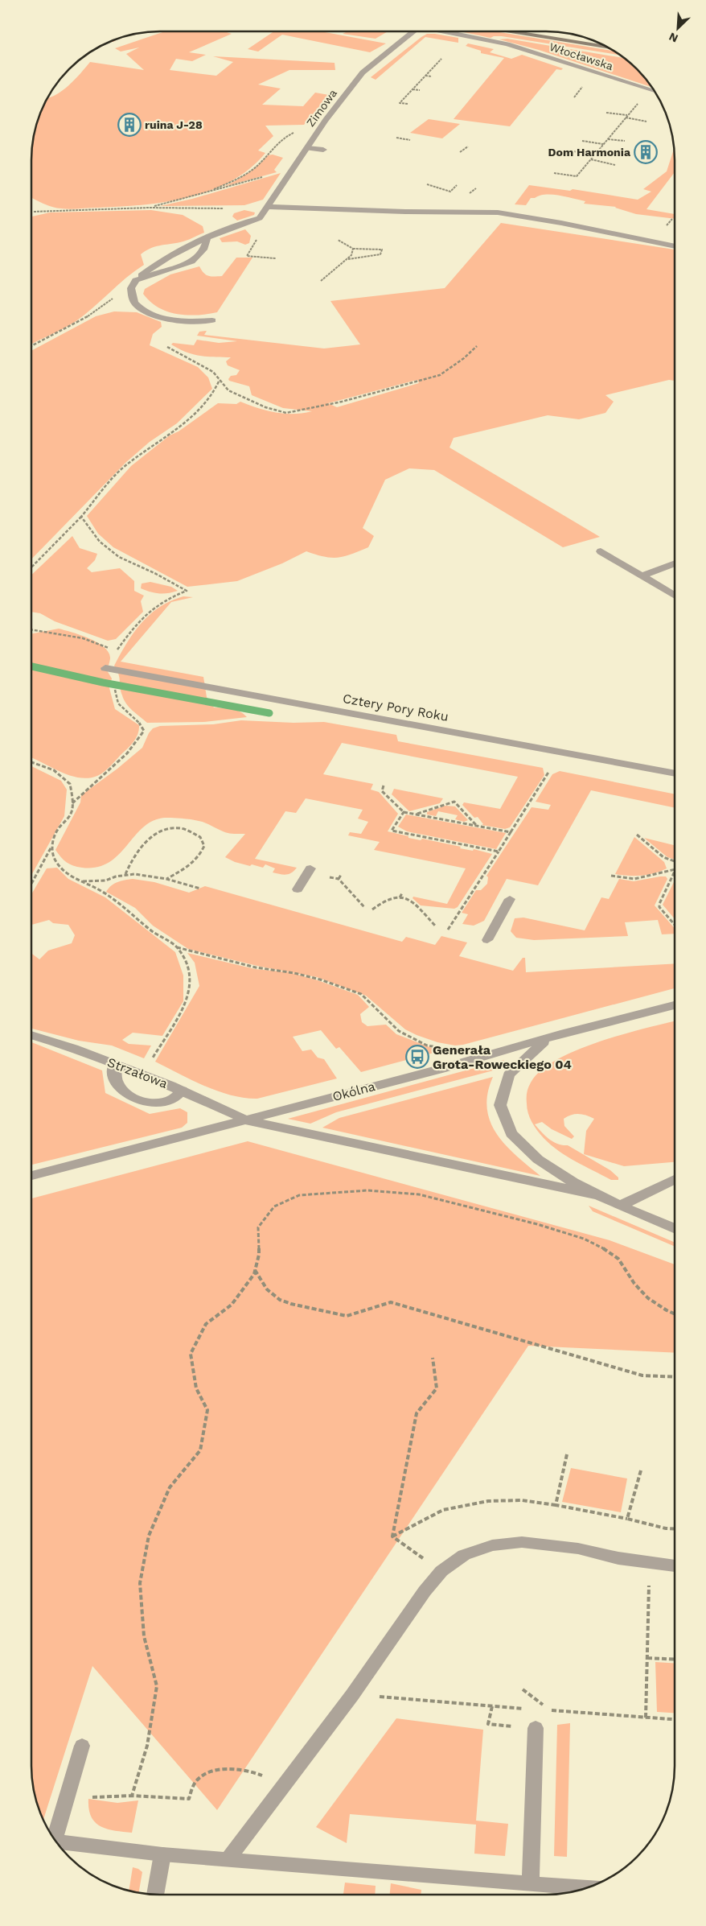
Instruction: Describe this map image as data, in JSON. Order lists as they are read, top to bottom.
{
  "streets": {
    "street": [
      "Włocławska",
      "Zimowa",
      "Cztery Pory Roku",
      "Strzałowa",
      "Okólna"
    ]
  },
  "crossings": [
    ["Strzałowa", "Okólna"]
  ],
  "places": {
    "building": ["ruina J-28", "Dom Harmonia"],
    "bus stop": ["Generała Grota-Roweckiego 04"]
  },
  "north": "bottom left"
}
